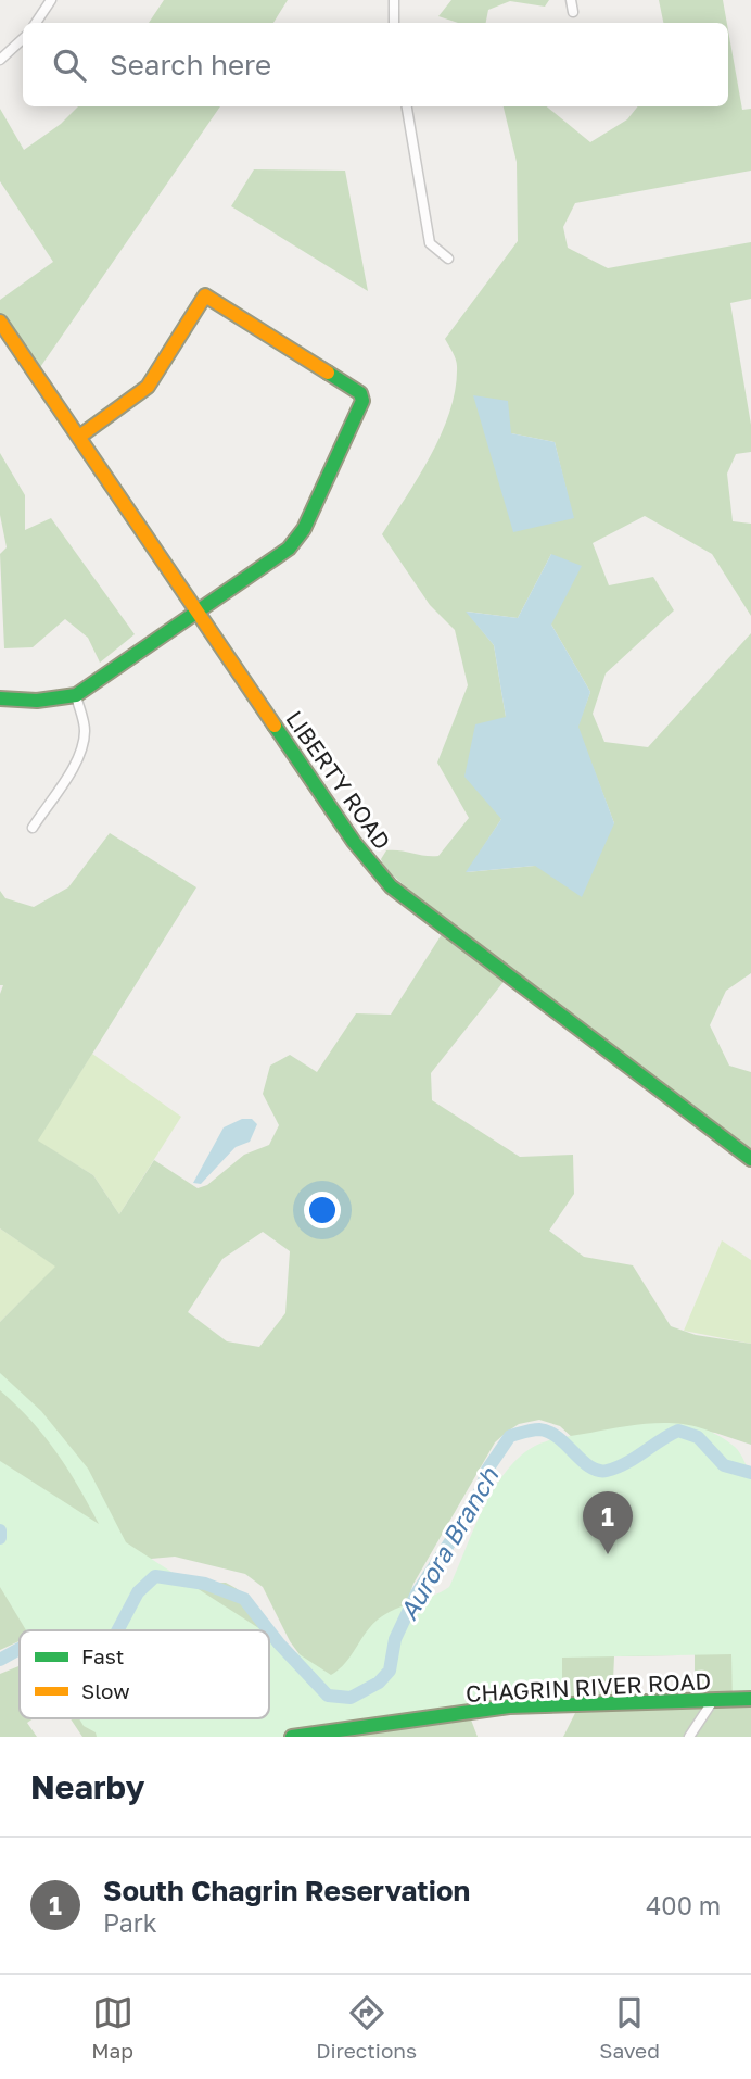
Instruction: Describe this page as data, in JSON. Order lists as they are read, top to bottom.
{
  "streets": {
    "street": ["LIBERTY ROAD", "CHAGRIN RIVER ROAD"]
  },
  "water": ["Aurora Branch"],
  "legend": ["Fast", "Slow"],
  "page": {
    "search": "Search here",
    "pins": "1",
    "heading": "Nearby",
    "list": [
      {
        "mark": "1",
        "name": "South Chagrin Reservation",
        "note": "Park",
        "value": "400 m"
      }
    ],
    "nav": ["Map", "Directions", "Saved"]
  }
}
